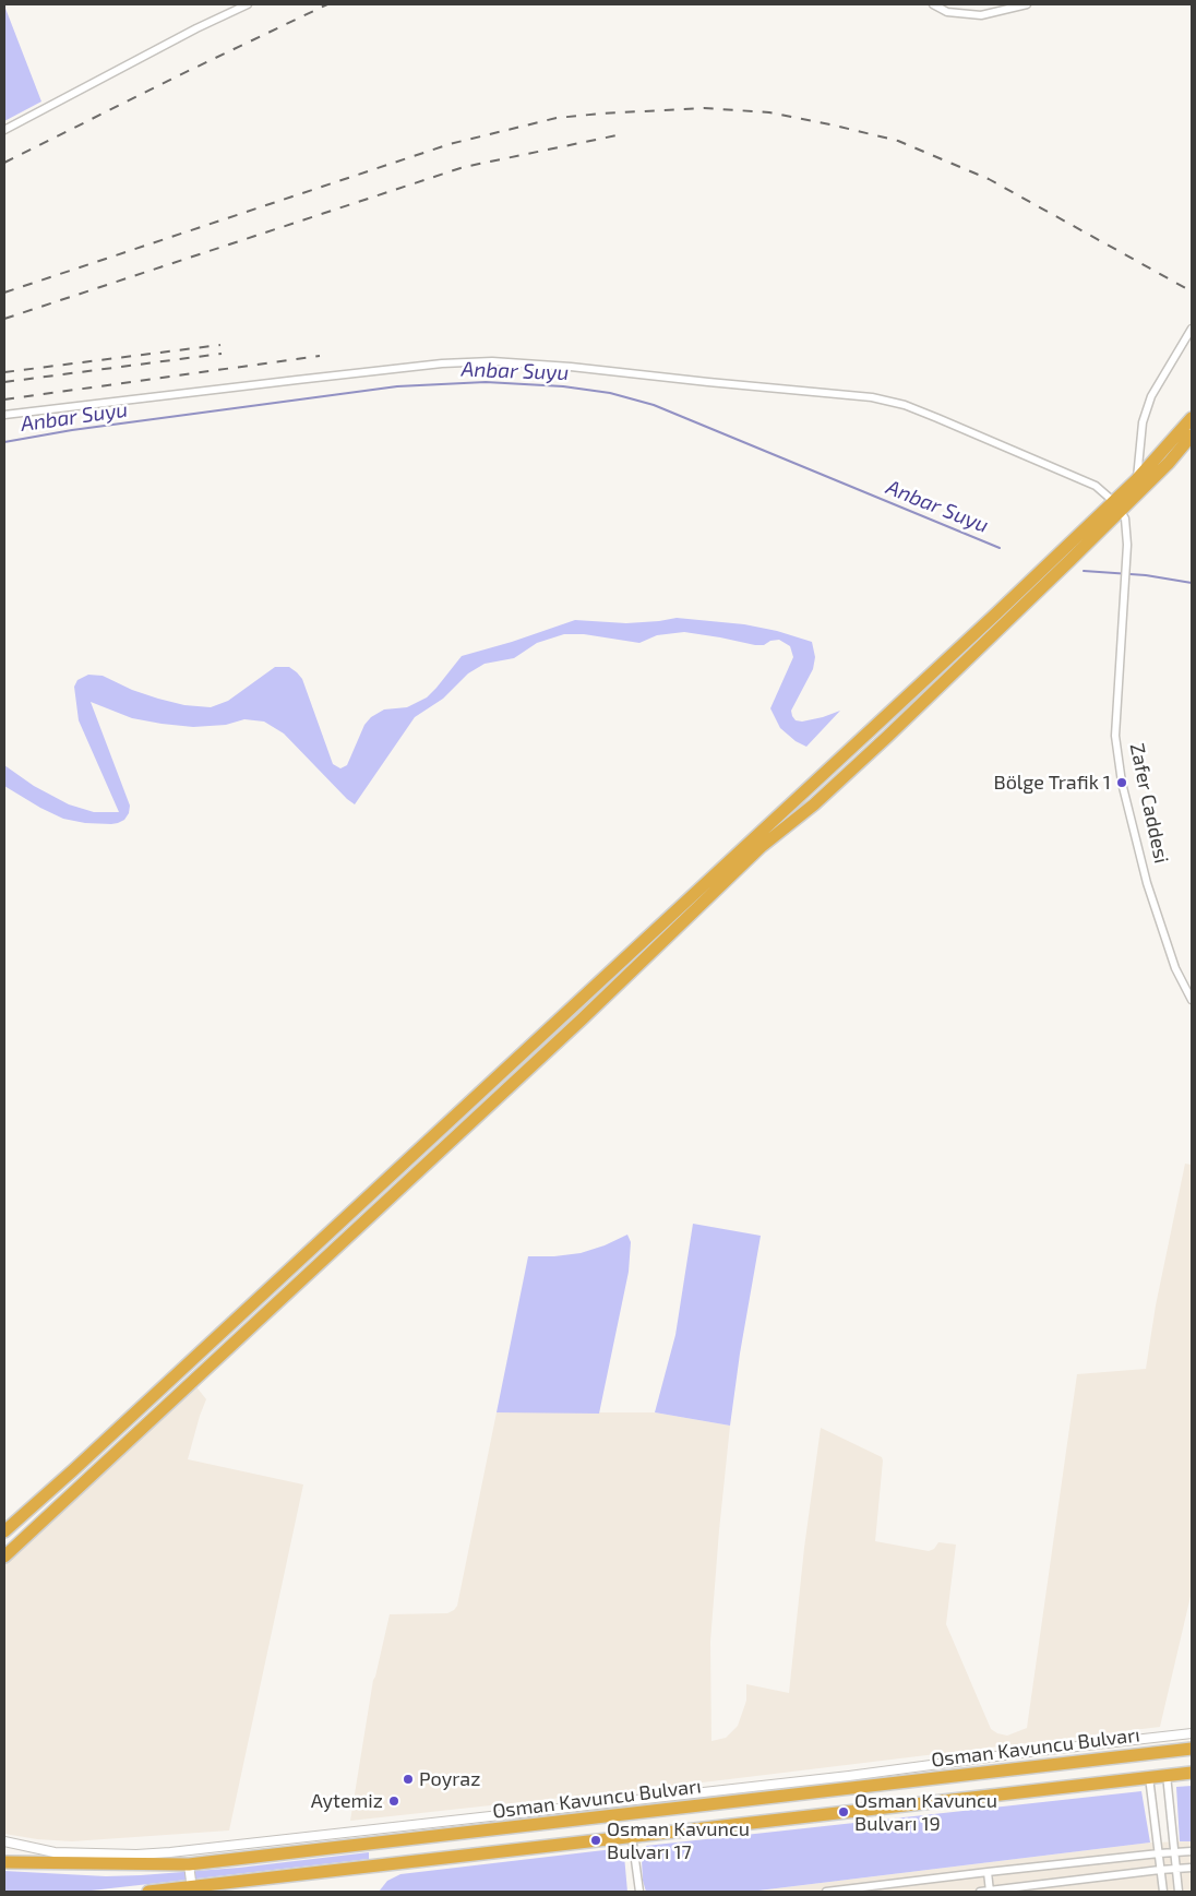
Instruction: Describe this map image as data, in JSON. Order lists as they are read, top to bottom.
{
  "streets": {
    "highway": ["Osman Kavuncu Bulvarı"],
    "street": ["Zafer Caddesi"]
  },
  "water": ["Anbar Suyu"],
  "places": [
    "Bölge Trafik 1",
    "Poyraz",
    "Aytemiz",
    "Osman Kavuncu Bulvarı 19",
    "Osman Kavuncu Bulvarı 17"
  ]
}
